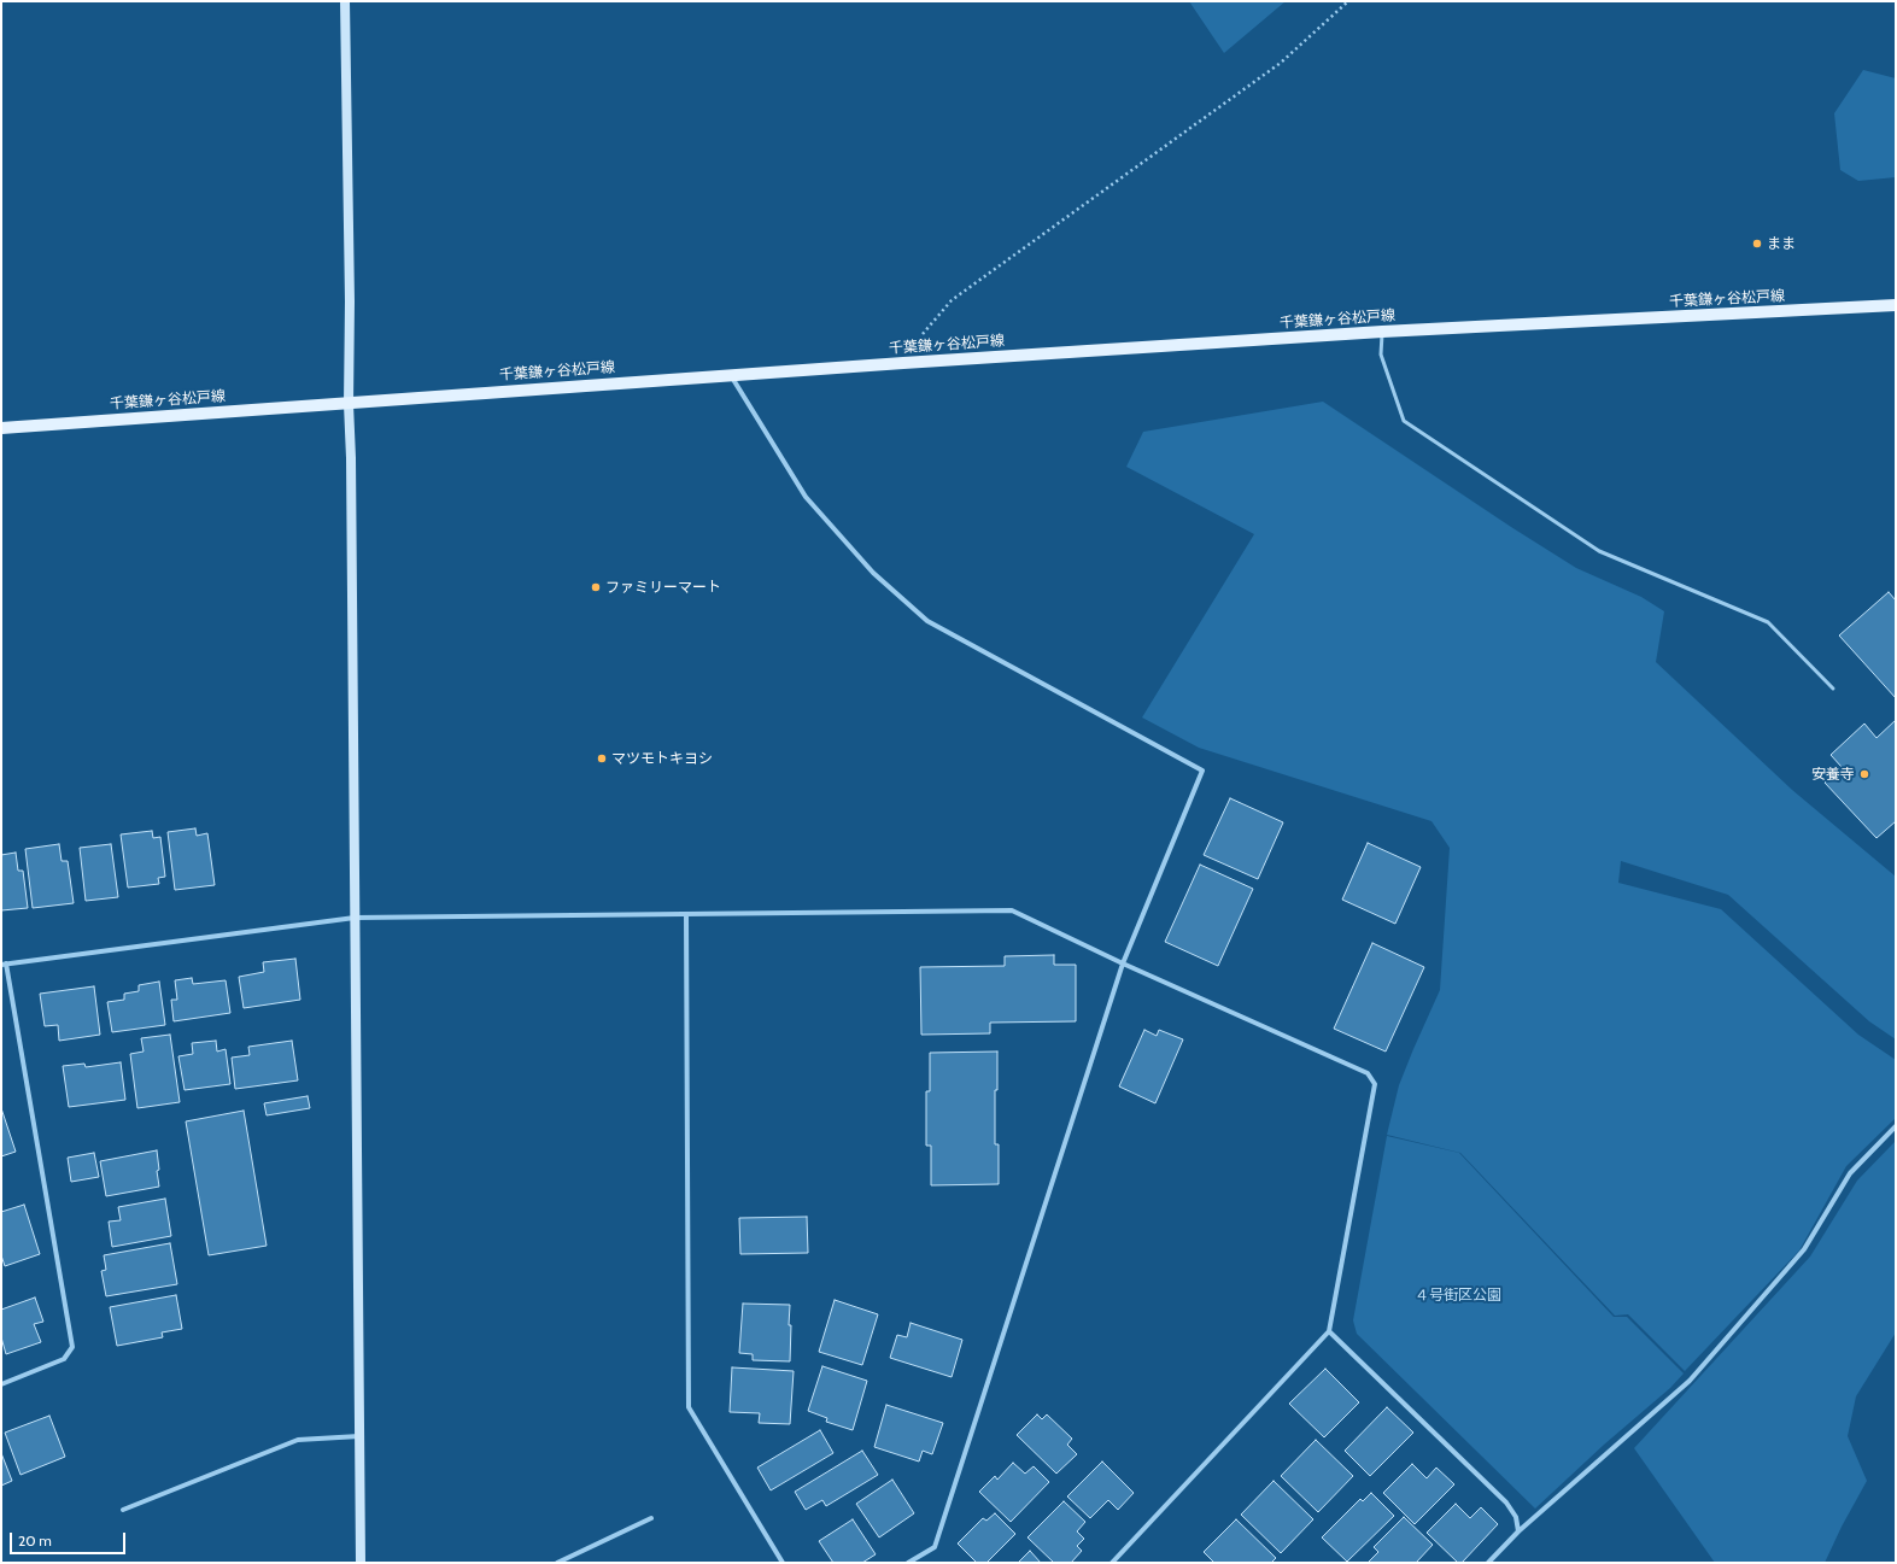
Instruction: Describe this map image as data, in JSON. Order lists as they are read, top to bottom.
{
  "streets": {
    "main road": ["千葉鎌ヶ谷松戸線"]
  },
  "parks": ["４号街区公園"],
  "places": [
    "まま",
    "ファミリーマート",
    "マツモトキヨシ",
    "安養寺"
  ],
  "scale_bar": "20 m"
}
